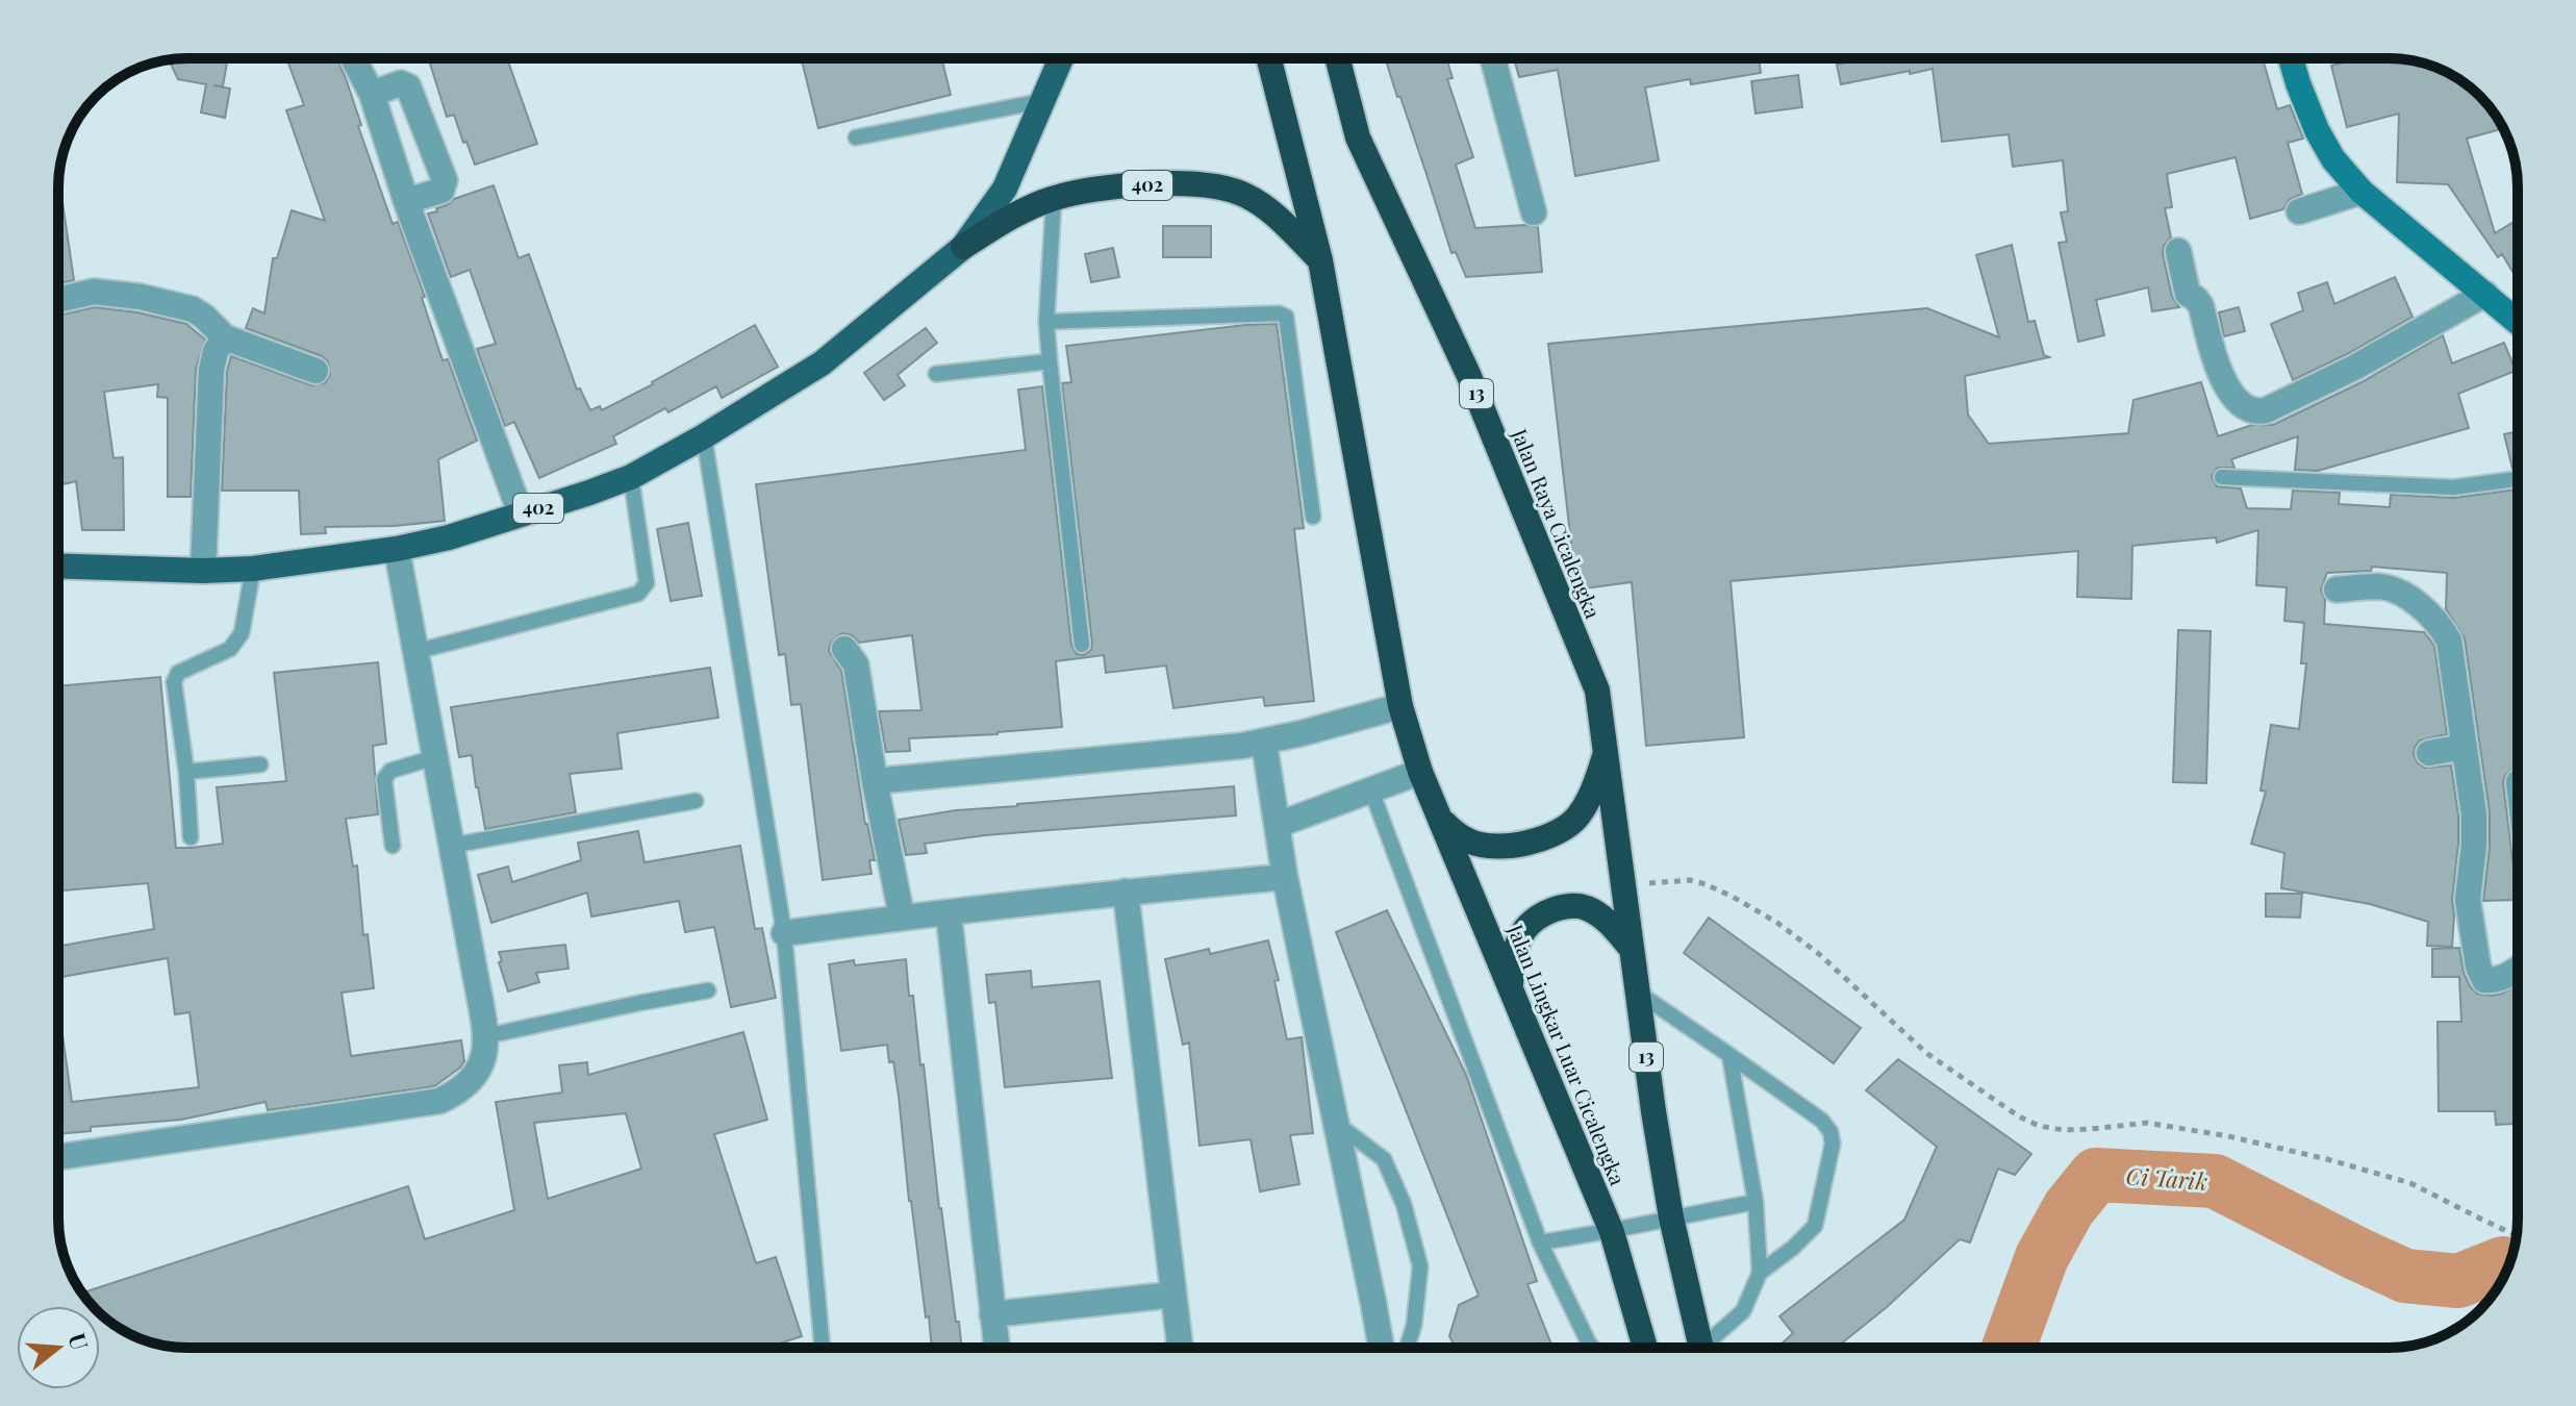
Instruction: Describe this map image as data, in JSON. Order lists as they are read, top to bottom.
{
  "streets": {
    "highway": [
      "402",
      "13",
      "Jalan Raya Cicalengka",
      "Jalan Lingkar Luar Cicalengka"
    ]
  },
  "crossings": [
    ["13", "Jalan Raya Cicalengka"]
  ],
  "water": ["Ci Tarik"],
  "north": "right"
}
